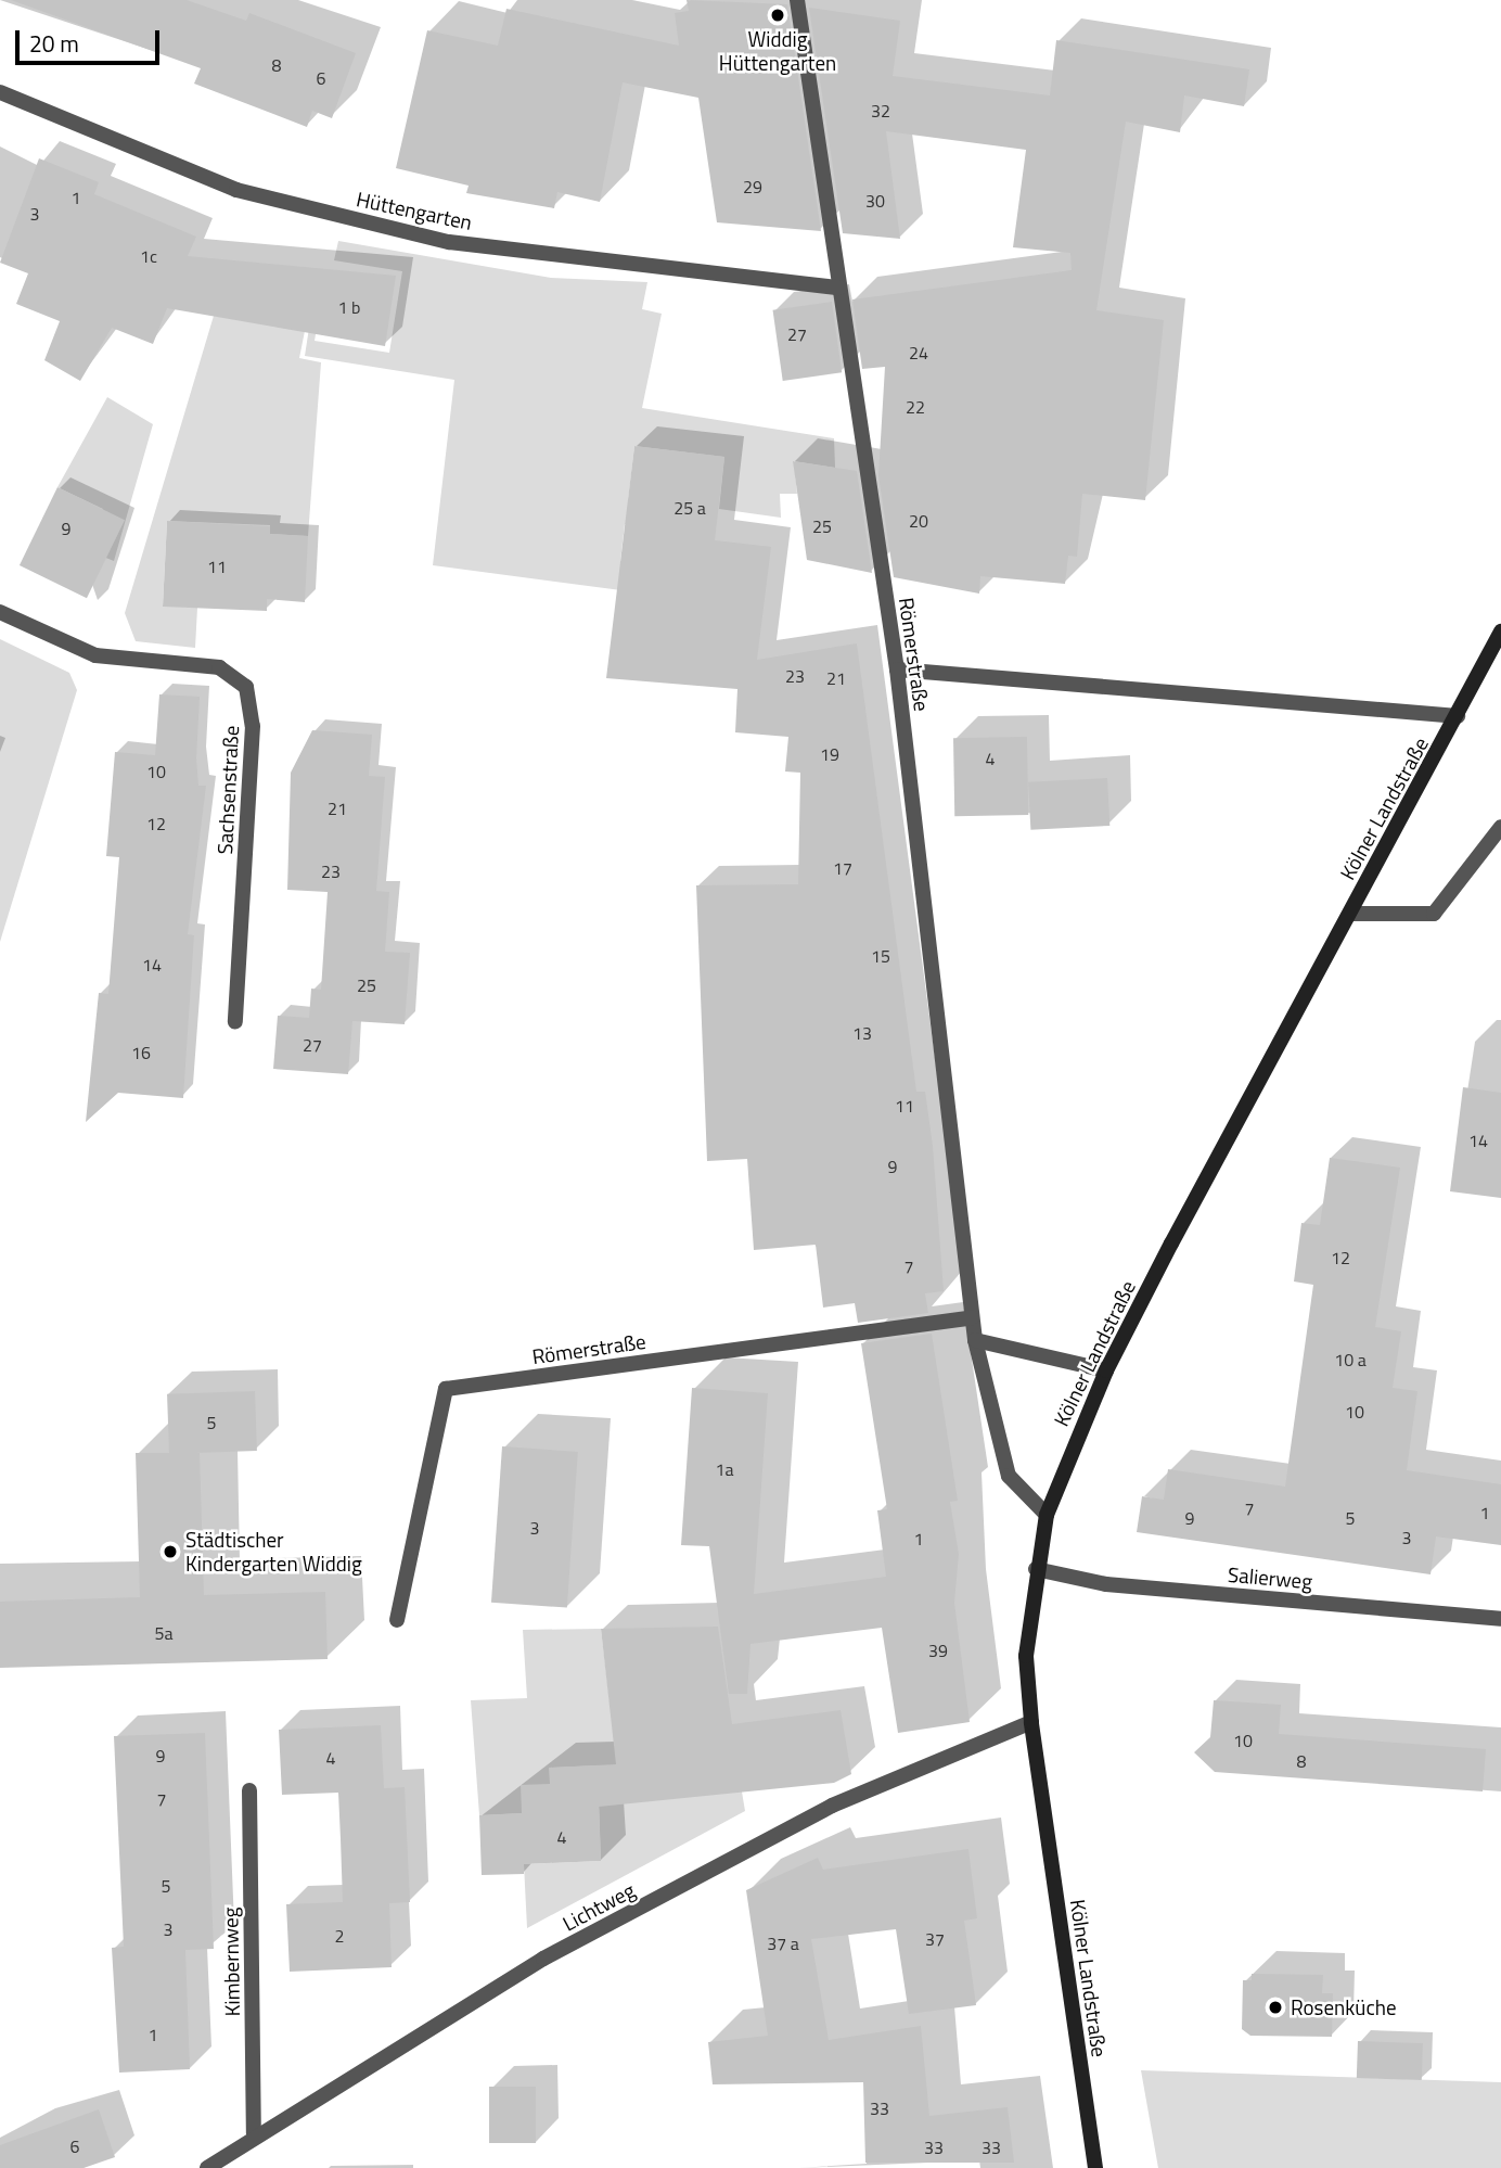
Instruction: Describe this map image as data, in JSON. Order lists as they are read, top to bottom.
{
  "streets": {
    "main road": ["Kölner Landstraße"],
    "street": [
      "Hüttengarten",
      "Römerstraße",
      "Sachsenstraße",
      "Salierweg",
      "Lichtweg",
      "Kimbernweg"
    ]
  },
  "crossings": [
    ["Hüttengarten", "Römerstraße"],
    ["Römerstraße", "Kölner Landstraße"],
    ["Kölner Landstraße", "Salierweg"],
    ["Kölner Landstraße", "Lichtweg"],
    ["Lichtweg", "Kimbernweg"]
  ],
  "places": ["Widdig Hüttengarten", "Städtischer Kindergarten Widdig", "Rosenküche"],
  "house_numbers": [
    "8",
    "6",
    "32",
    "29",
    "1",
    "30",
    "3",
    "1c",
    "1 b",
    "27",
    "24",
    "22",
    "25 a",
    "20",
    "25",
    "9",
    "11",
    "23",
    "21",
    "19",
    "4",
    "10",
    "21",
    "12",
    "17",
    "23",
    "15",
    "14",
    "25",
    "13",
    "27",
    "16",
    "11",
    "14",
    "9",
    "12",
    "7",
    "10 a",
    "10",
    "5",
    "1a",
    "7",
    "1",
    "9",
    "5",
    "3",
    "3",
    "1",
    "5a",
    "39",
    "10",
    "9",
    "4",
    "8",
    "7",
    "4",
    "5",
    "3",
    "2",
    "37",
    "37 a",
    "1",
    "33",
    "6",
    "33",
    "33"
  ],
  "scale_bar": "20 m"
}
